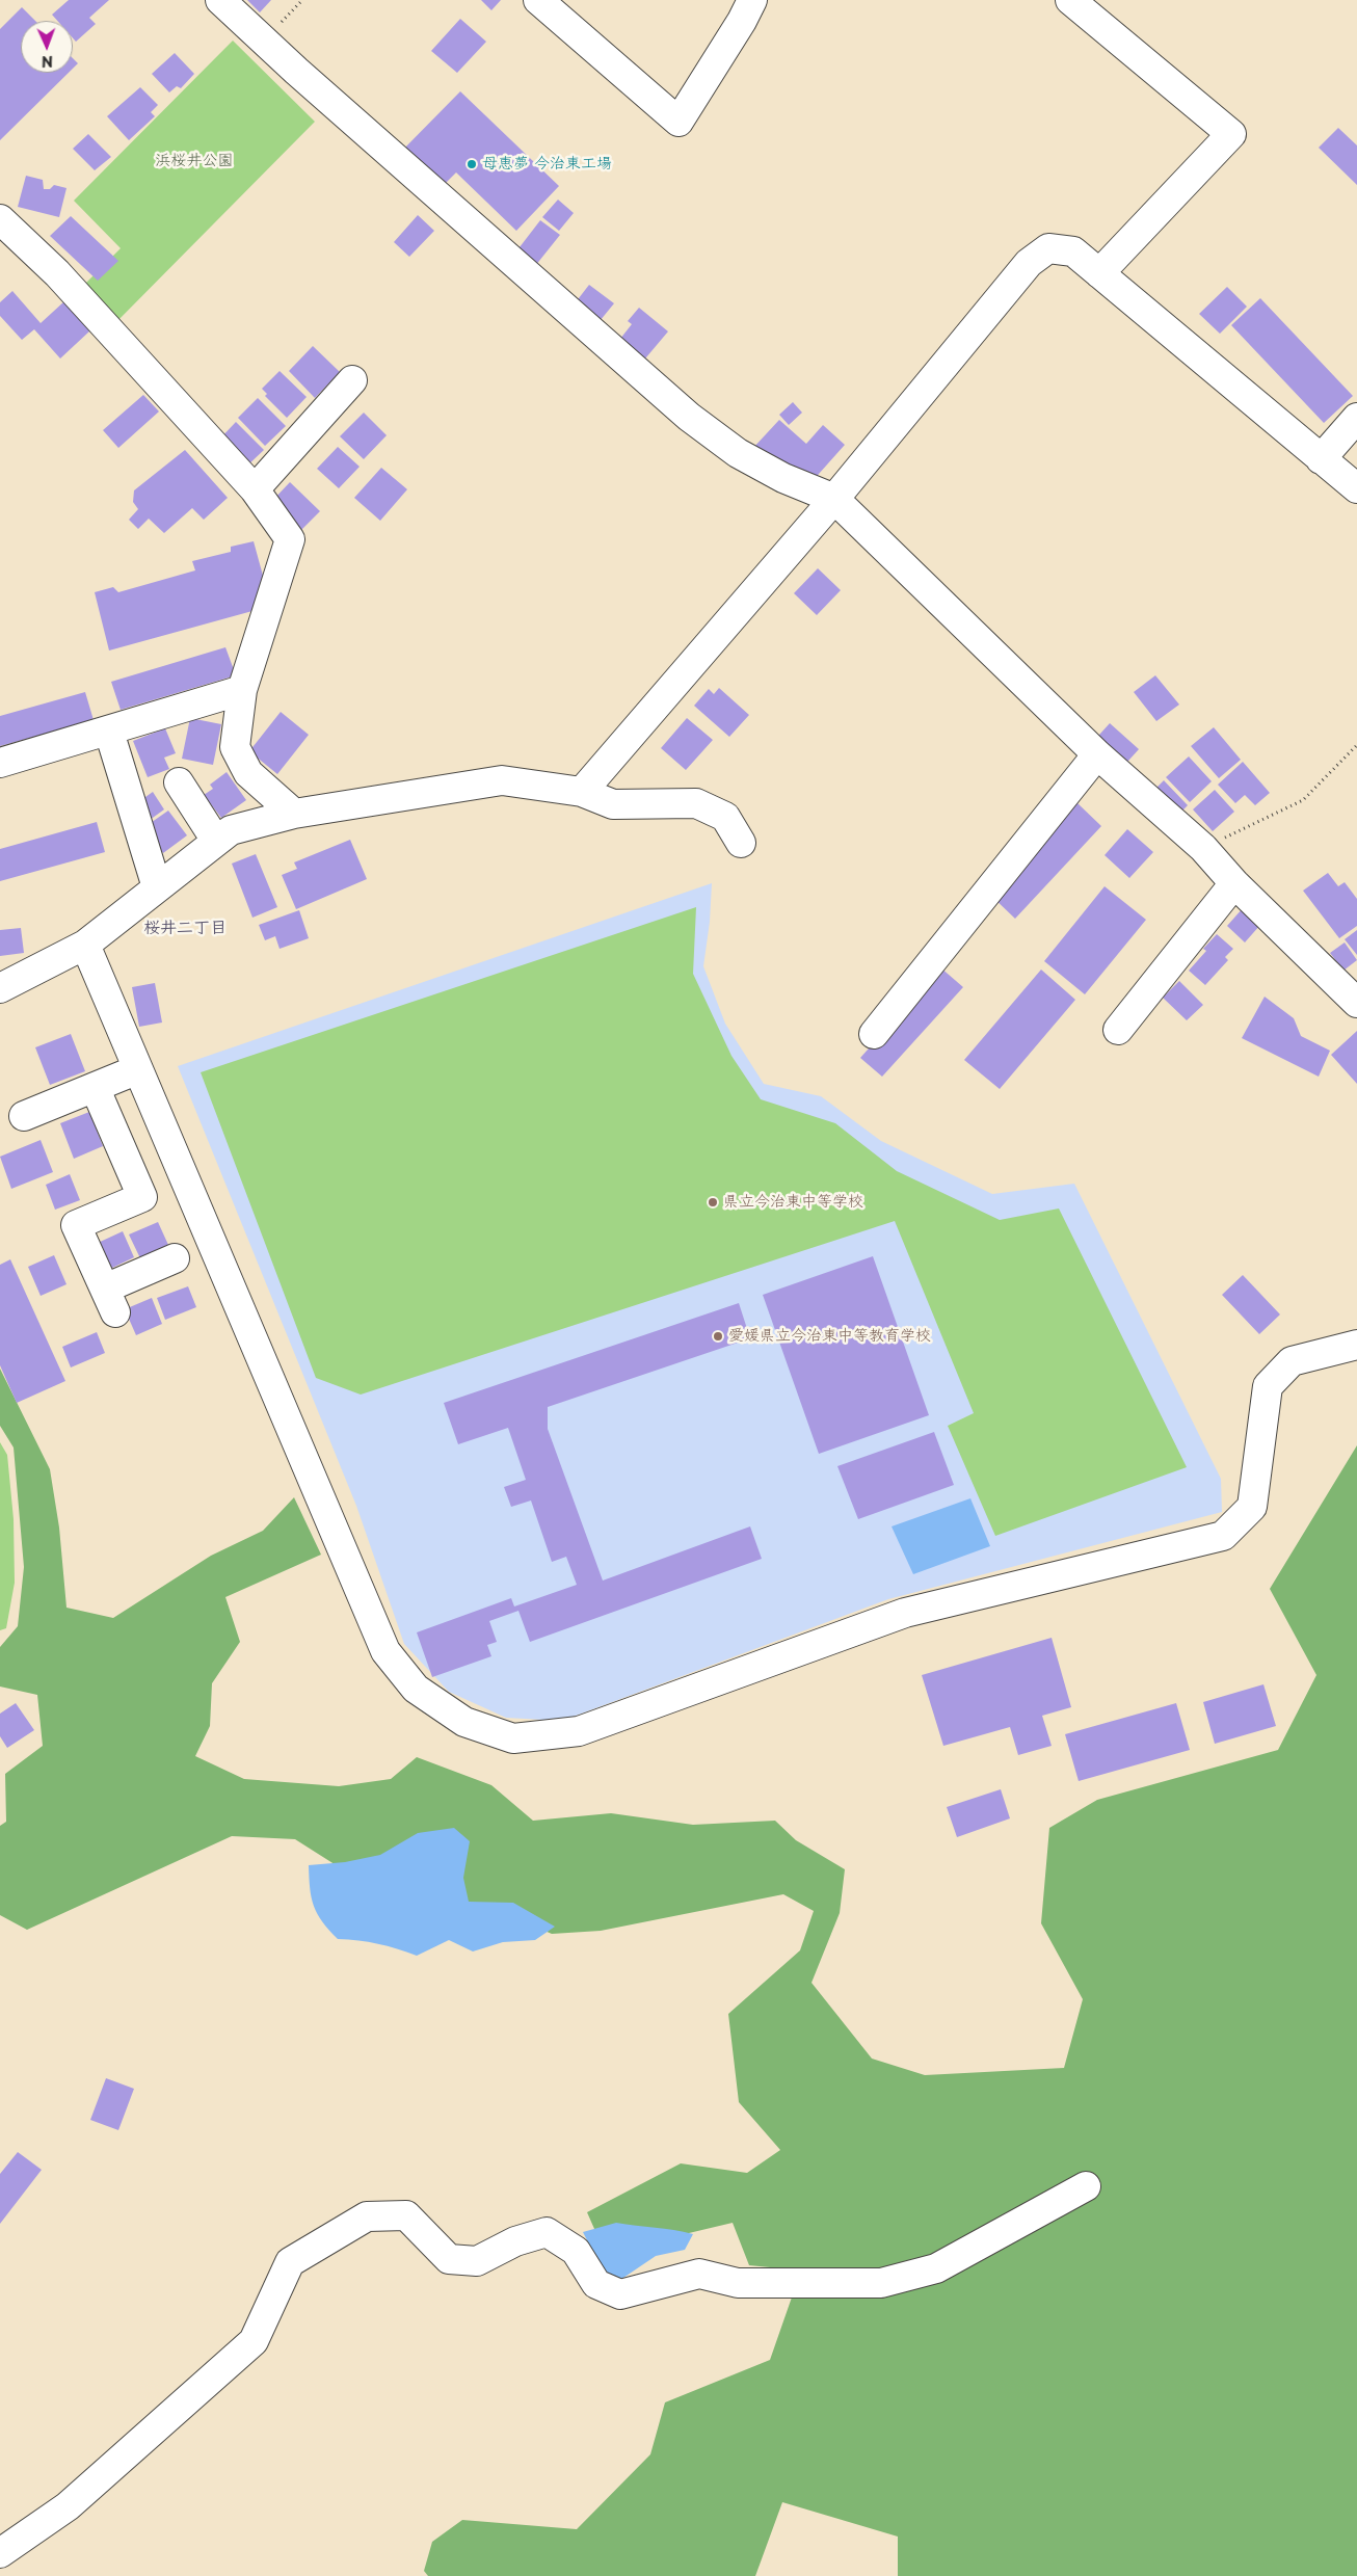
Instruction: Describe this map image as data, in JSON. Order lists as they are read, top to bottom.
{
  "districts": ["桜井二丁目"],
  "parks": ["浜桜井公園"],
  "places": ["母恵夢 今治東工場", "県立今治東中等学校", "愛媛県立今治東中等教育学校"],
  "north": "bottom"
}
